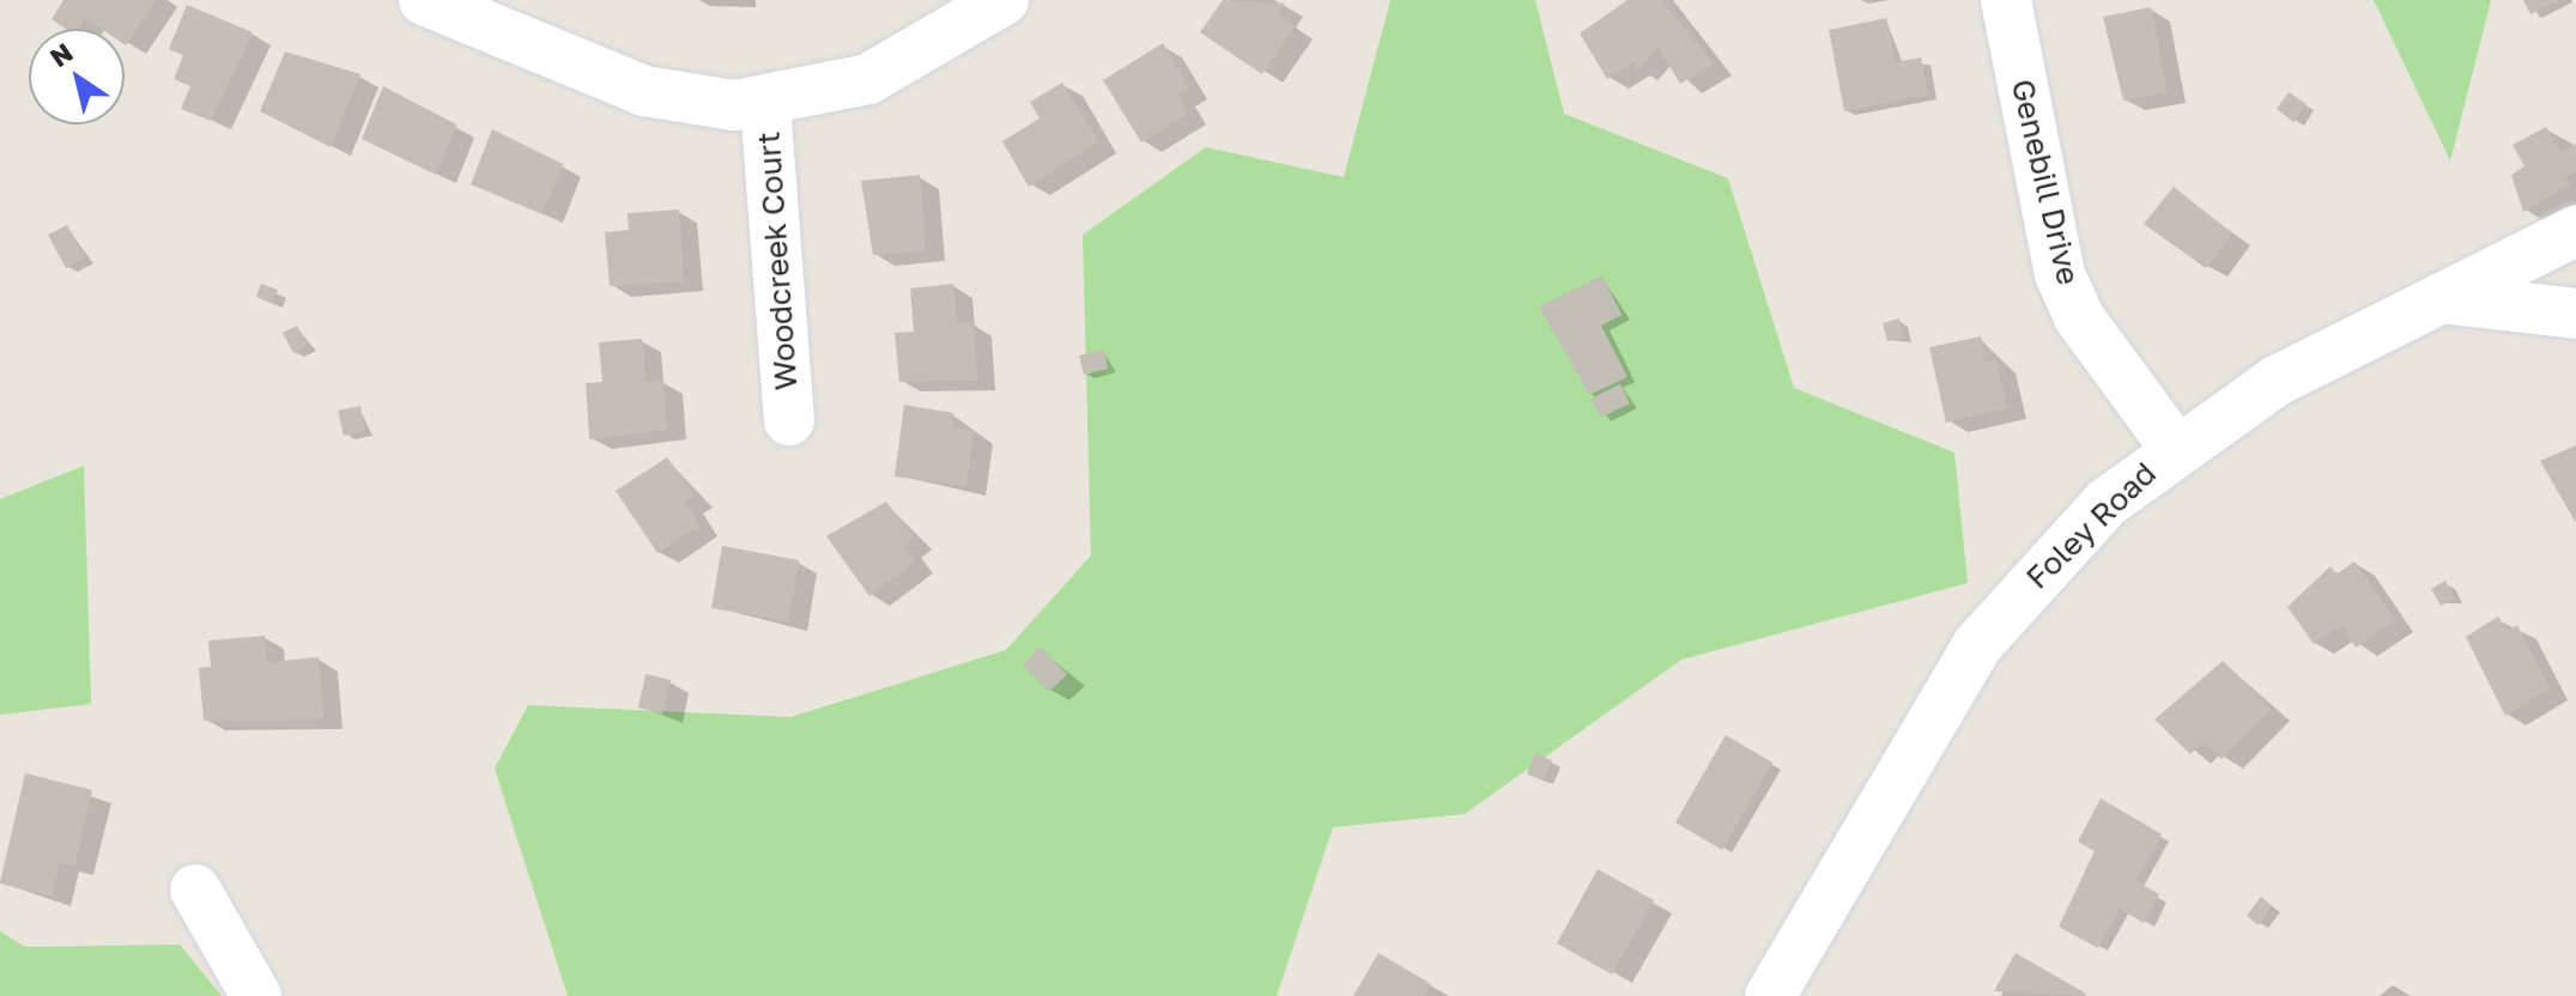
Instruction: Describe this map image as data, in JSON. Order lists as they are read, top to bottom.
{
  "streets": {
    "street": ["Genebill Drive", "Woodcreek Court", "Foley Road"]
  },
  "crossings": [
    ["Genebill Drive", "Foley Road"]
  ],
  "north": "top left"
}
